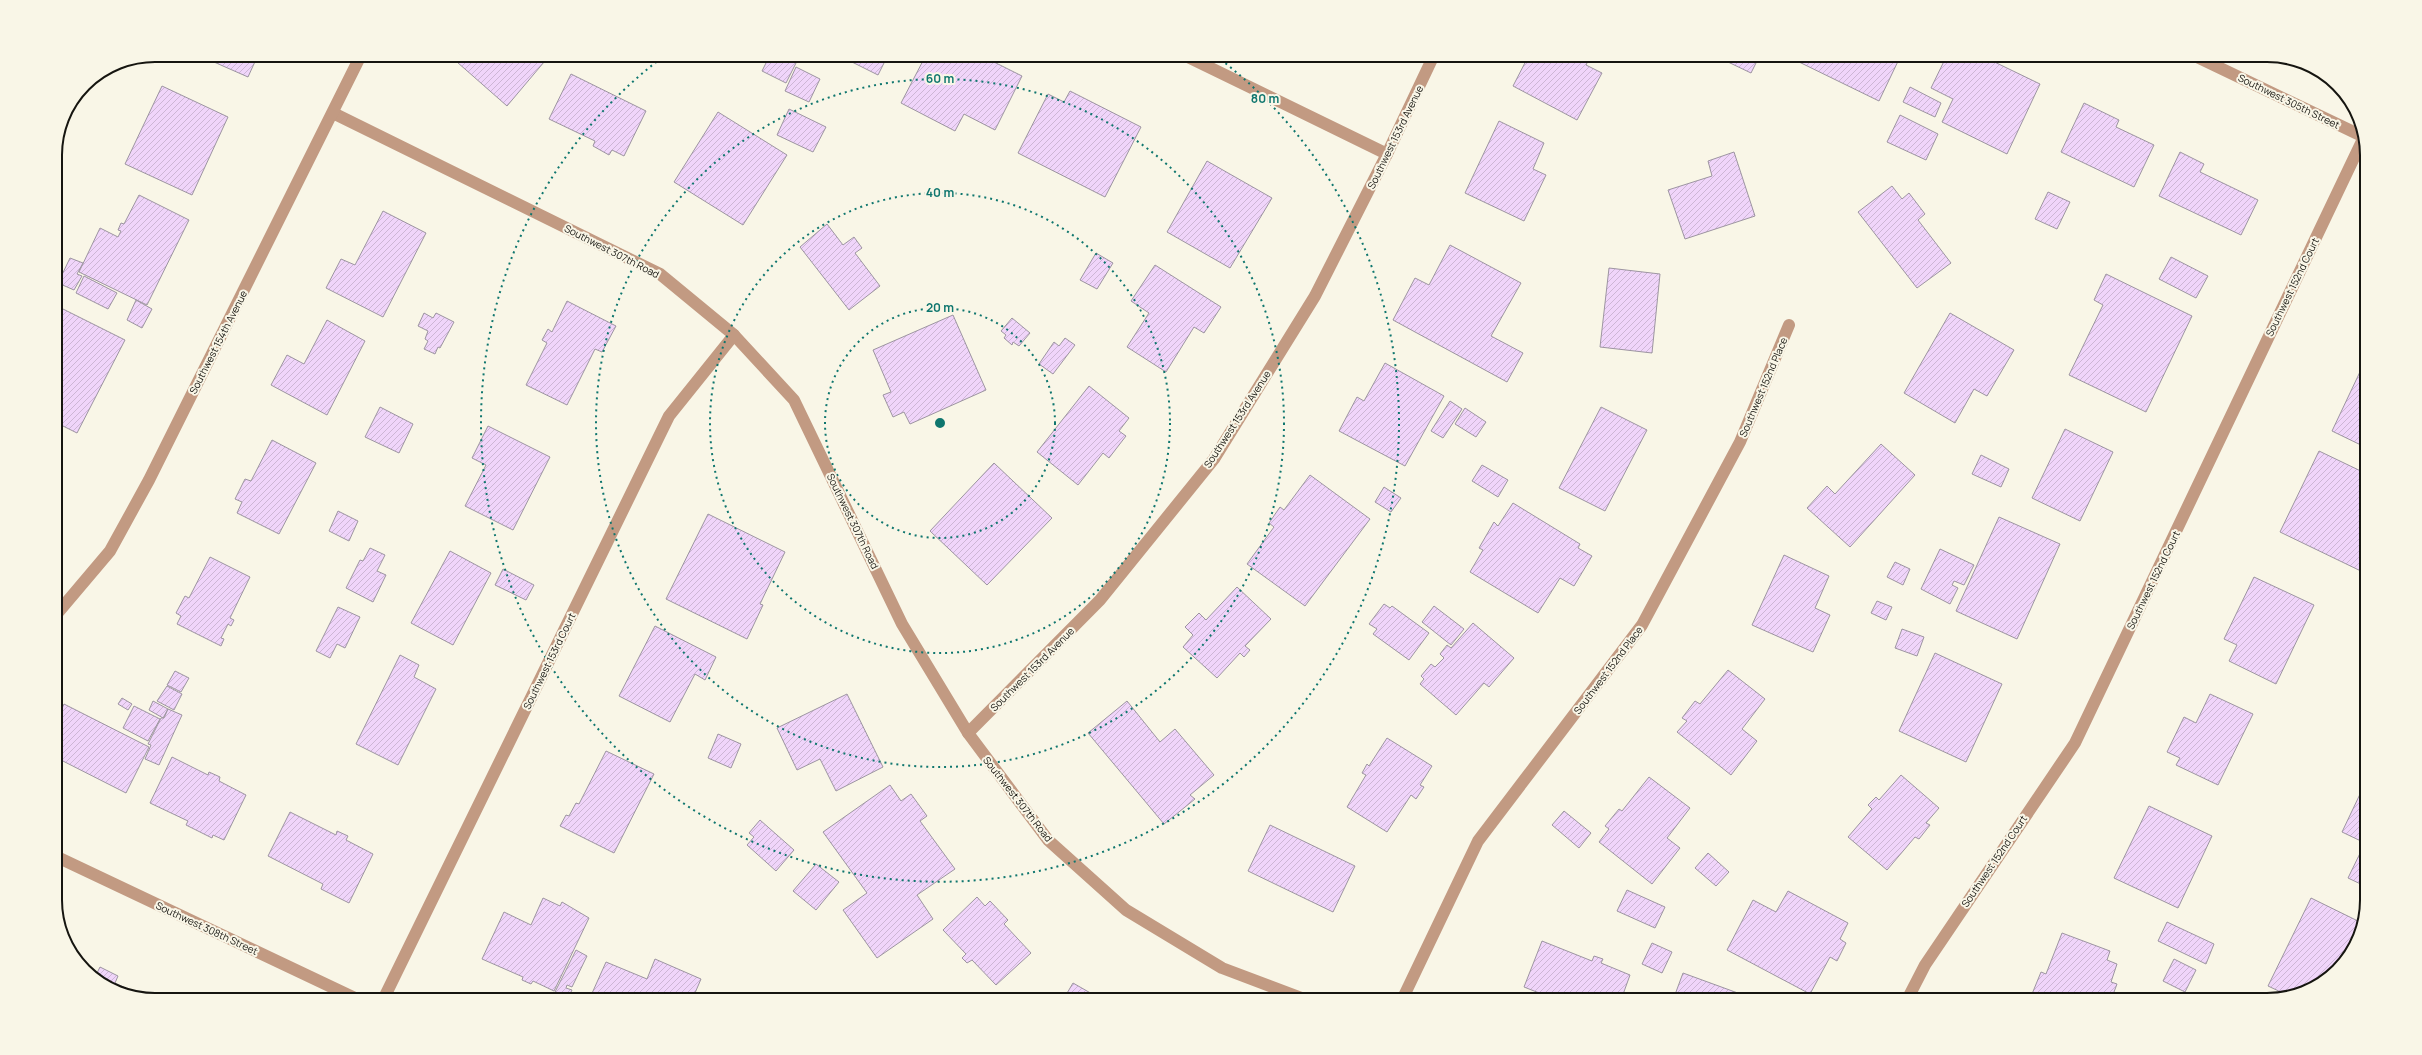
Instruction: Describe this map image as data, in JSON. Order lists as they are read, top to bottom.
{
  "streets": {
    "street": [
      "Southwest 305th Street",
      "Southwest 153rd Avenue",
      "Southwest 307th Road",
      "Southwest 152nd Court",
      "Southwest 154th Avenue",
      "Southwest 152nd Place",
      "Southwest 153rd Court",
      "Southwest 308th Street"
    ]
  },
  "crossings": [
    ["Southwest 153rd Avenue", "Southwest 307th Road"],
    ["Southwest 307th Road", "Southwest 154th Avenue"],
    ["Southwest 307th Road", "Southwest 153rd Court"]
  ],
  "rings": [
    "60 m",
    "80 m",
    "40 m",
    "20 m"
  ]
}
